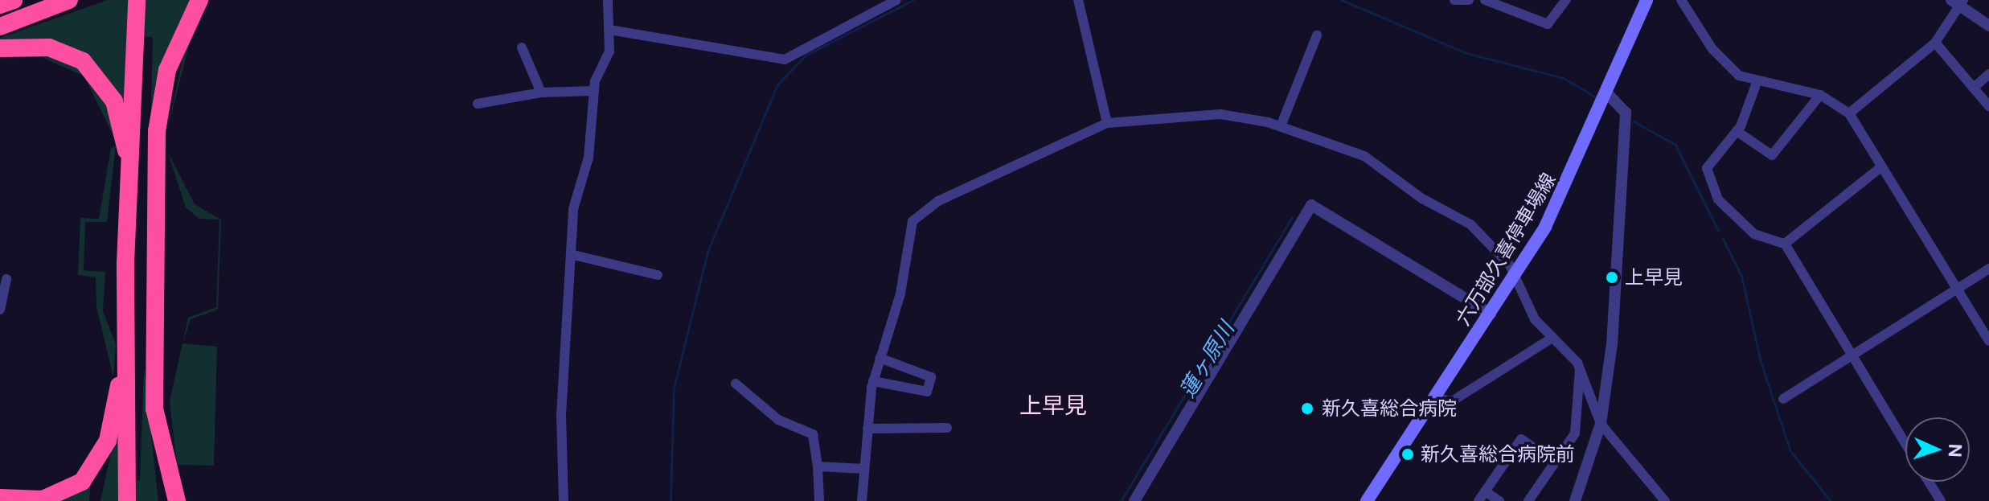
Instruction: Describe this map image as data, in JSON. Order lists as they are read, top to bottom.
{
  "streets": {
    "main road": ["六万部久喜停車場線"]
  },
  "districts": ["上早見"],
  "water": ["蓮ヶ原川"],
  "places": ["上早見", "新久喜総合病院", "新久喜総合病院前"],
  "north": "right"
}
